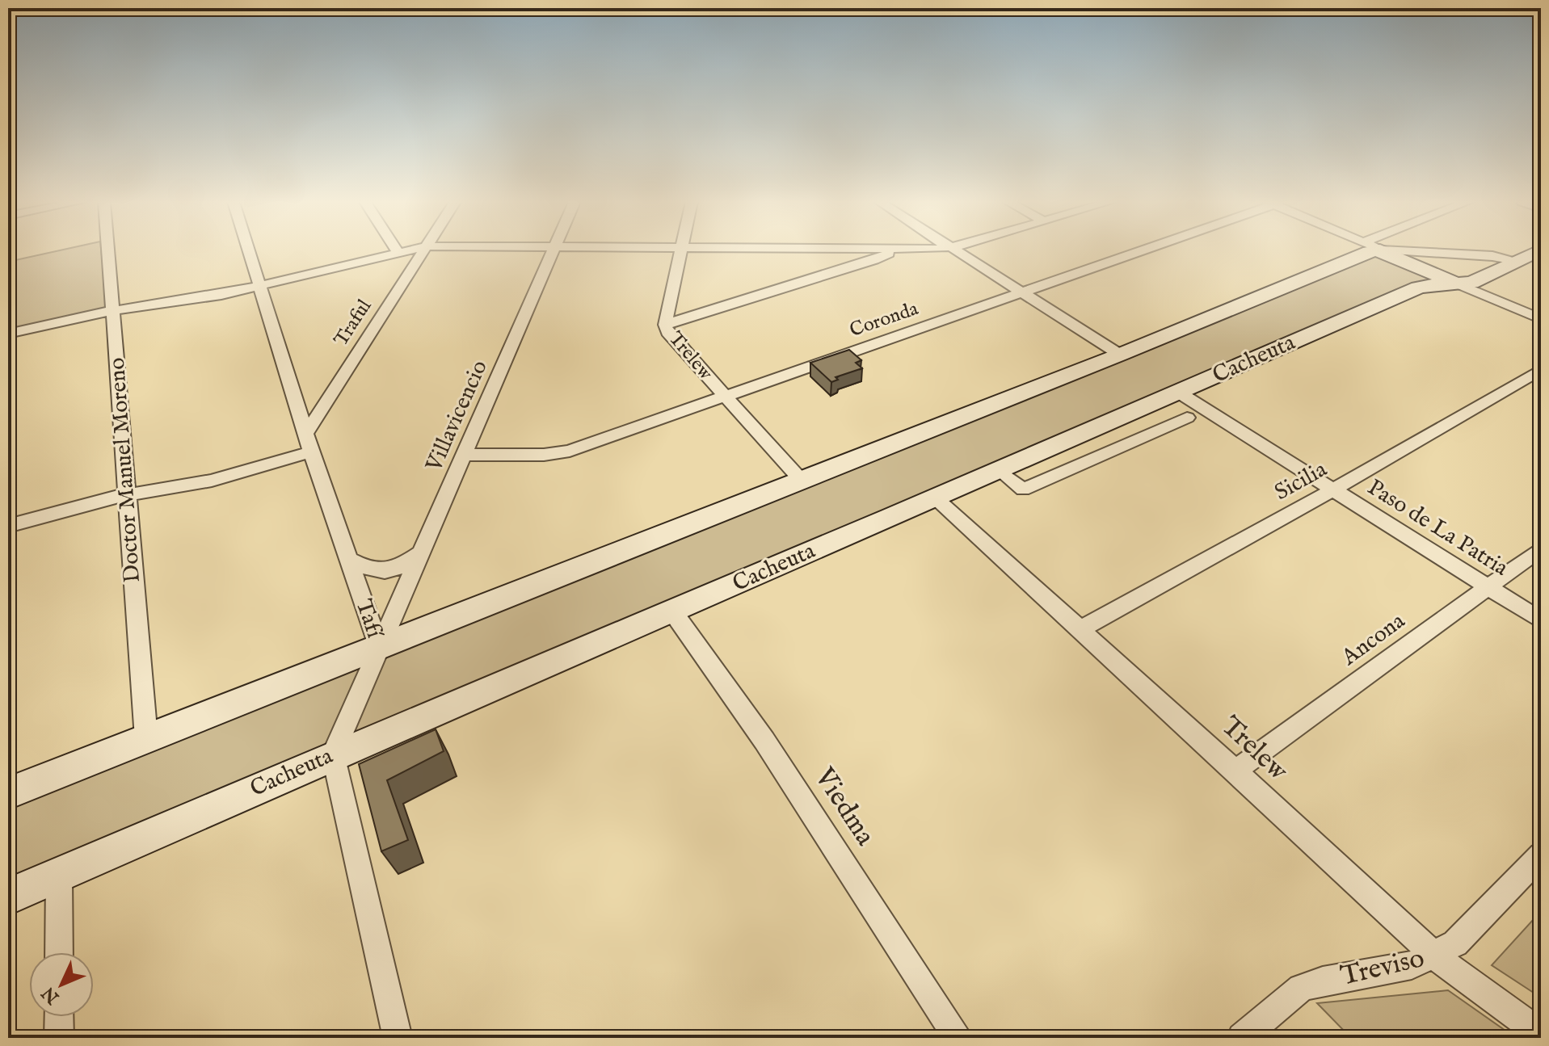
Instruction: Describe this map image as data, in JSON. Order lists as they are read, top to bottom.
{
  "streets": {
    "street": [
      "Coronda",
      "Traful",
      "Trelew",
      "Cacheuta",
      "Villavicencio",
      "Doctor Manuel Moreno",
      "Sicilia",
      "Paso de La Patria",
      "Tafí",
      "Ancona",
      "Viedma",
      "Treviso"
    ]
  },
  "crossings": [
    ["Coronda", "Trelew"],
    ["Coronda", "Villavicencio"],
    ["Traful", "Tafí"],
    ["Trelew", "Cacheuta"],
    ["Trelew", "Sicilia"],
    ["Trelew", "Ancona"],
    ["Trelew", "Treviso"],
    ["Cacheuta", "Paso de La Patria"],
    ["Cacheuta", "Tafí"],
    ["Cacheuta", "Viedma"],
    ["Villavicencio", "Tafí"],
    ["Sicilia", "Paso de La Patria"],
    ["Paso de La Patria", "Ancona"]
  ],
  "north": "bottom left"
}
